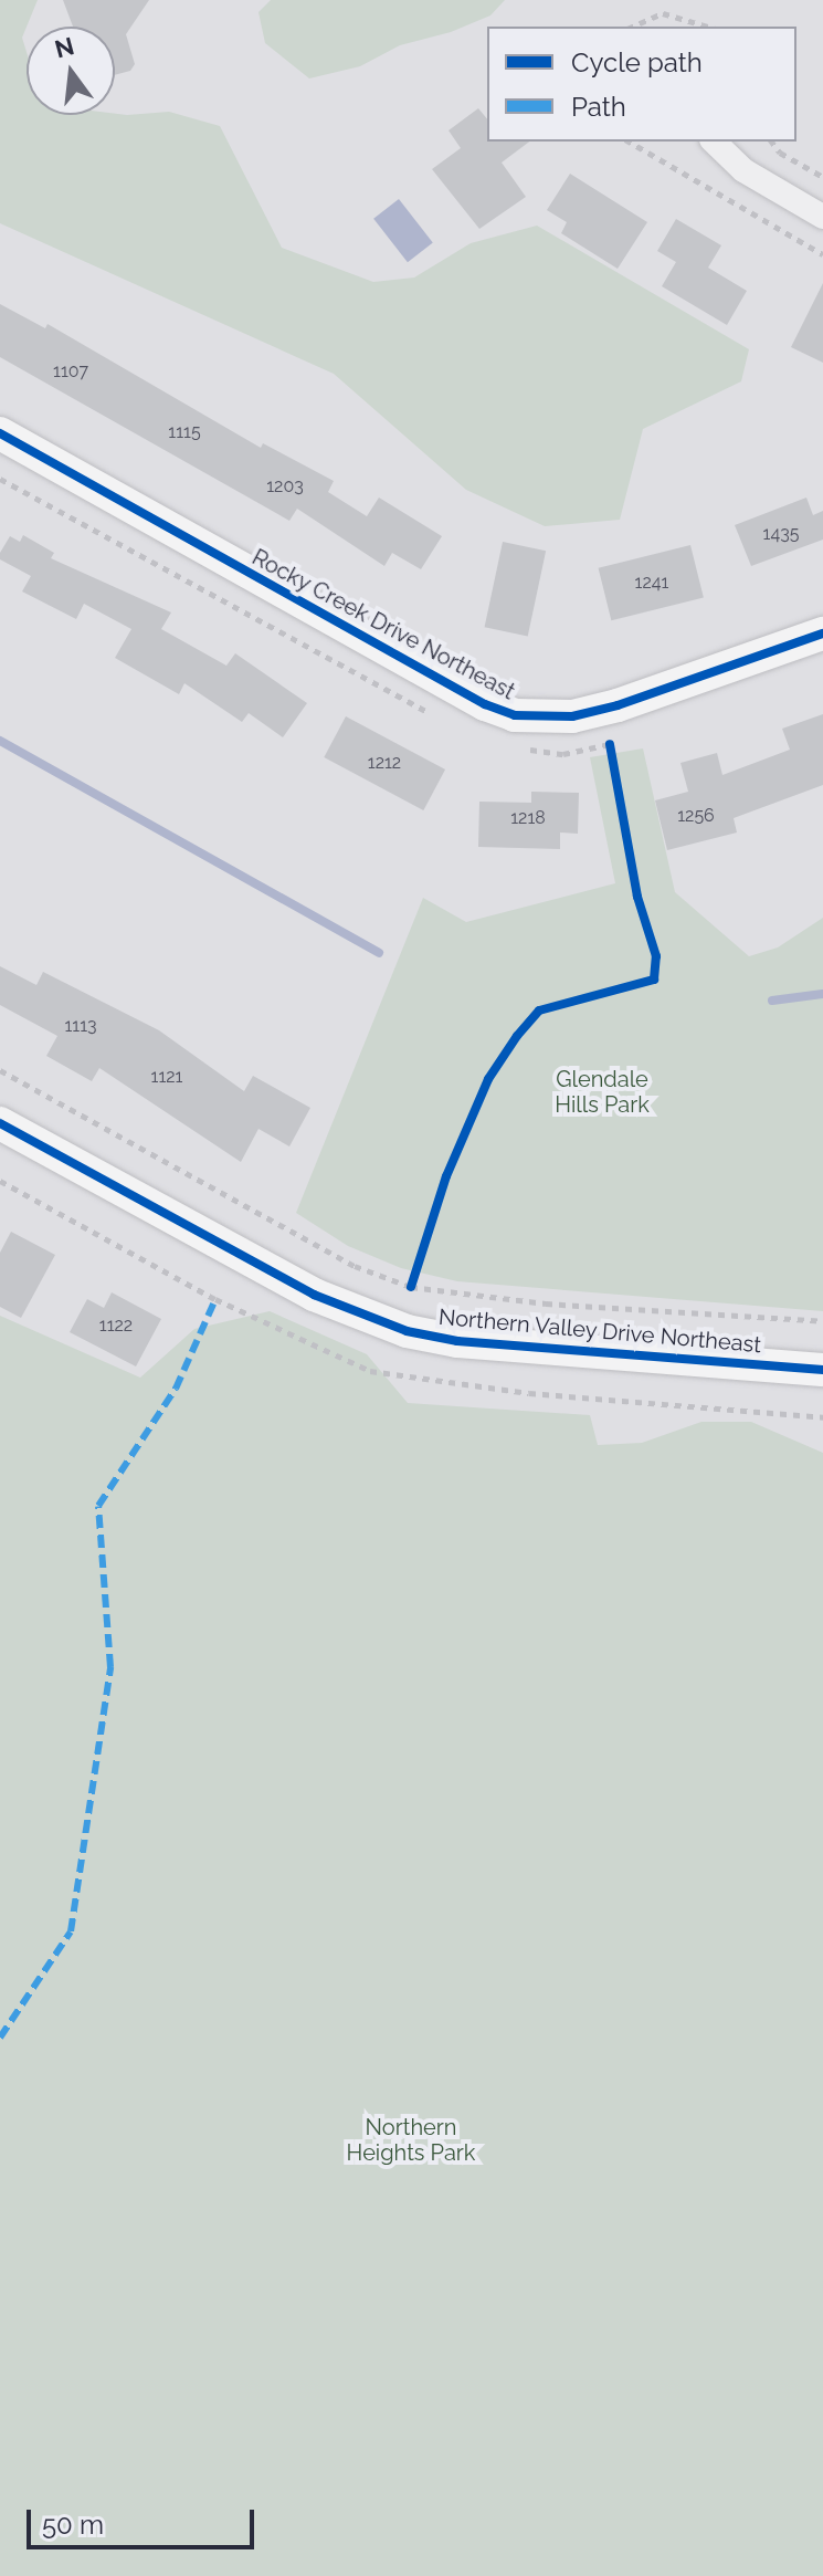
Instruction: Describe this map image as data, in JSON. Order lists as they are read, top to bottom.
{
  "streets": {
    "street": ["Rocky Creek Drive Northeast", "Northern Valley Drive Northeast"]
  },
  "parks": ["Glendale Hills Park", "Northern Heights Park"],
  "house_numbers": [
    "1107",
    "1115",
    "1203",
    "1435",
    "1241",
    "1212",
    "1256",
    "1218",
    "1113",
    "1121",
    "1122"
  ],
  "legend": ["Cycle path", "Path"],
  "scale_bar": "50 m",
  "north": "top"
}
